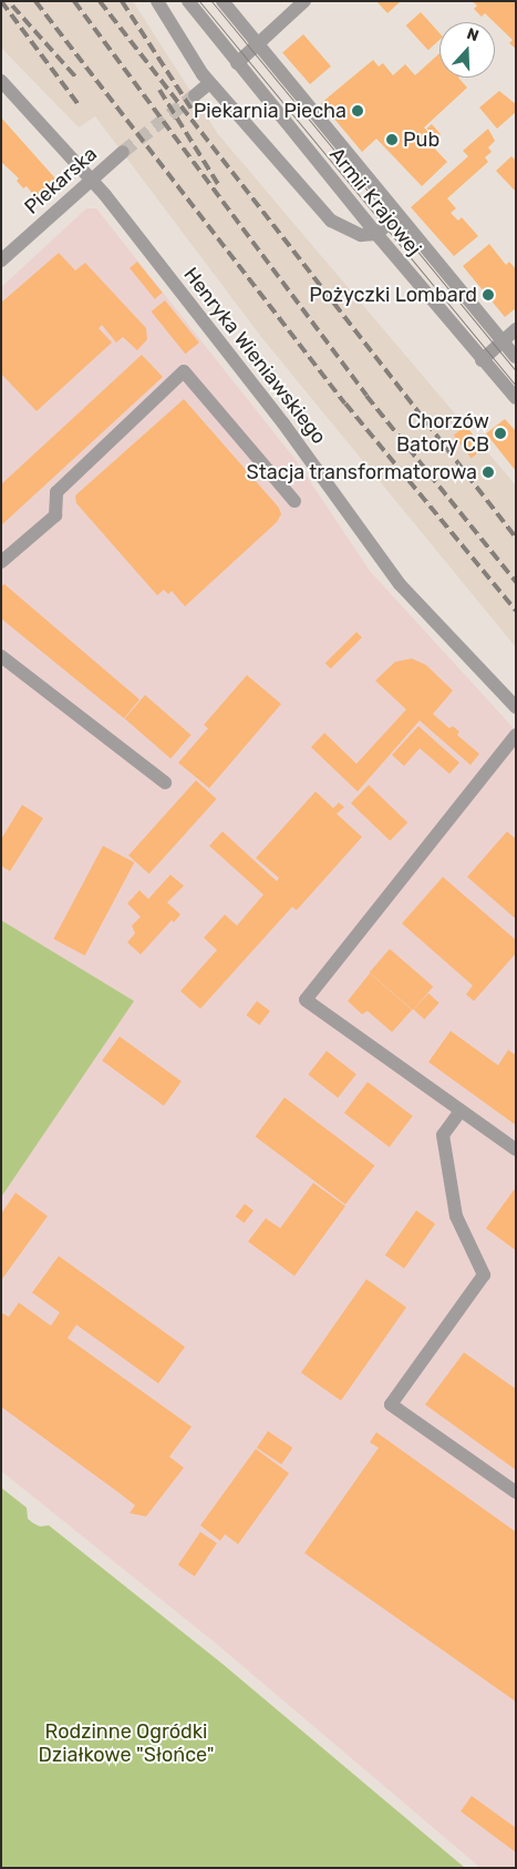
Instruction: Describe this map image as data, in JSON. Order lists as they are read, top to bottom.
{
  "streets": {
    "street": ["Piekarska", "Armii Krajowej", "Henryka Wieniawskiego"]
  },
  "crossings": [
    ["Piekarska", "Henryka Wieniawskiego"]
  ],
  "parks": ["Rodzinne Ogródki Działkowe \"Słońce\""],
  "places": [
    "Piekarnia Piecha",
    "Pub",
    "Pożyczki Lombard",
    "Chorzów Batory CB",
    "Stacja transformatorowa"
  ],
  "north": "top"
}
